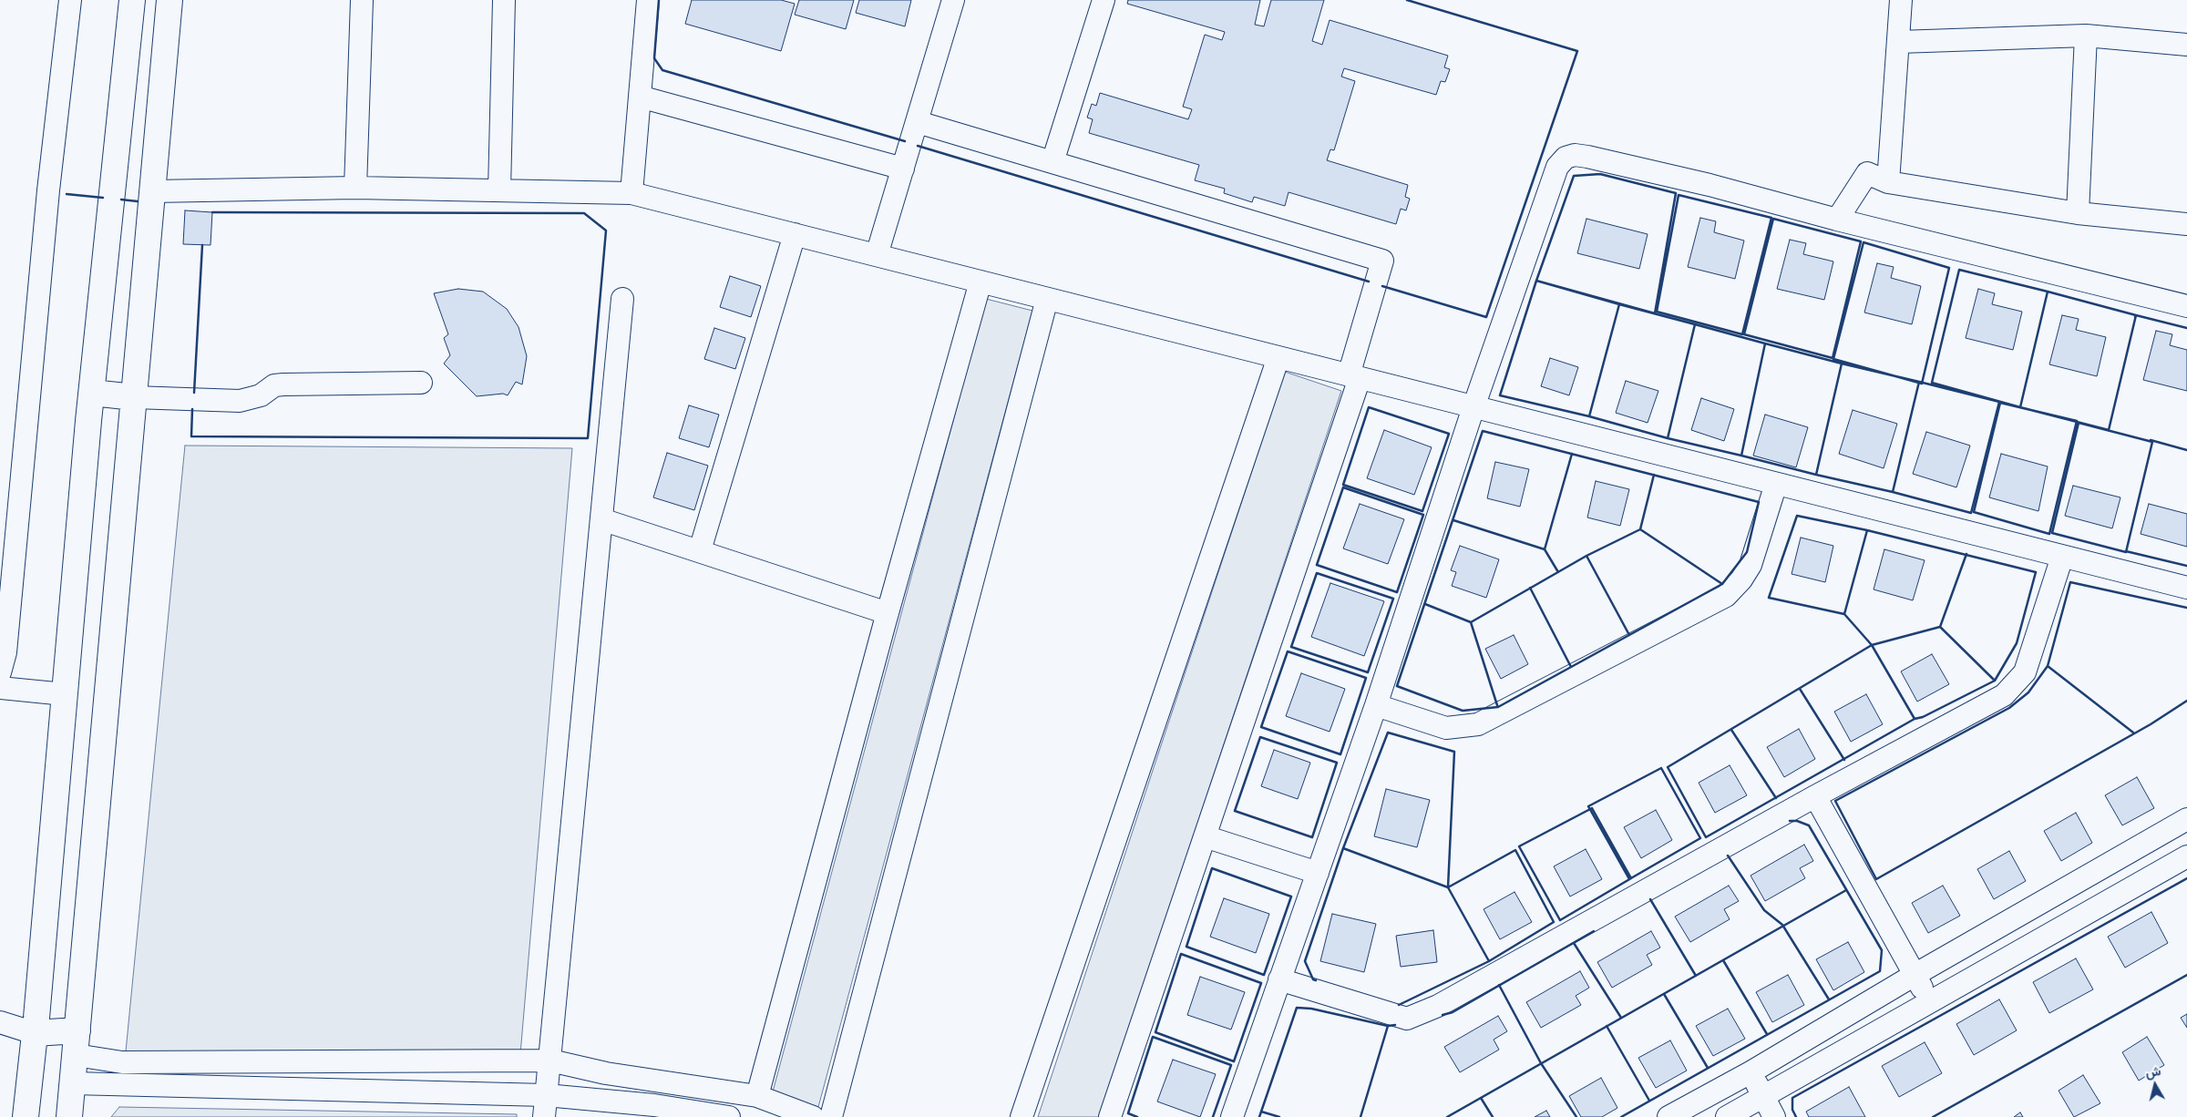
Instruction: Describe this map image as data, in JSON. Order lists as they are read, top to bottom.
{
  "north": "top"
}
